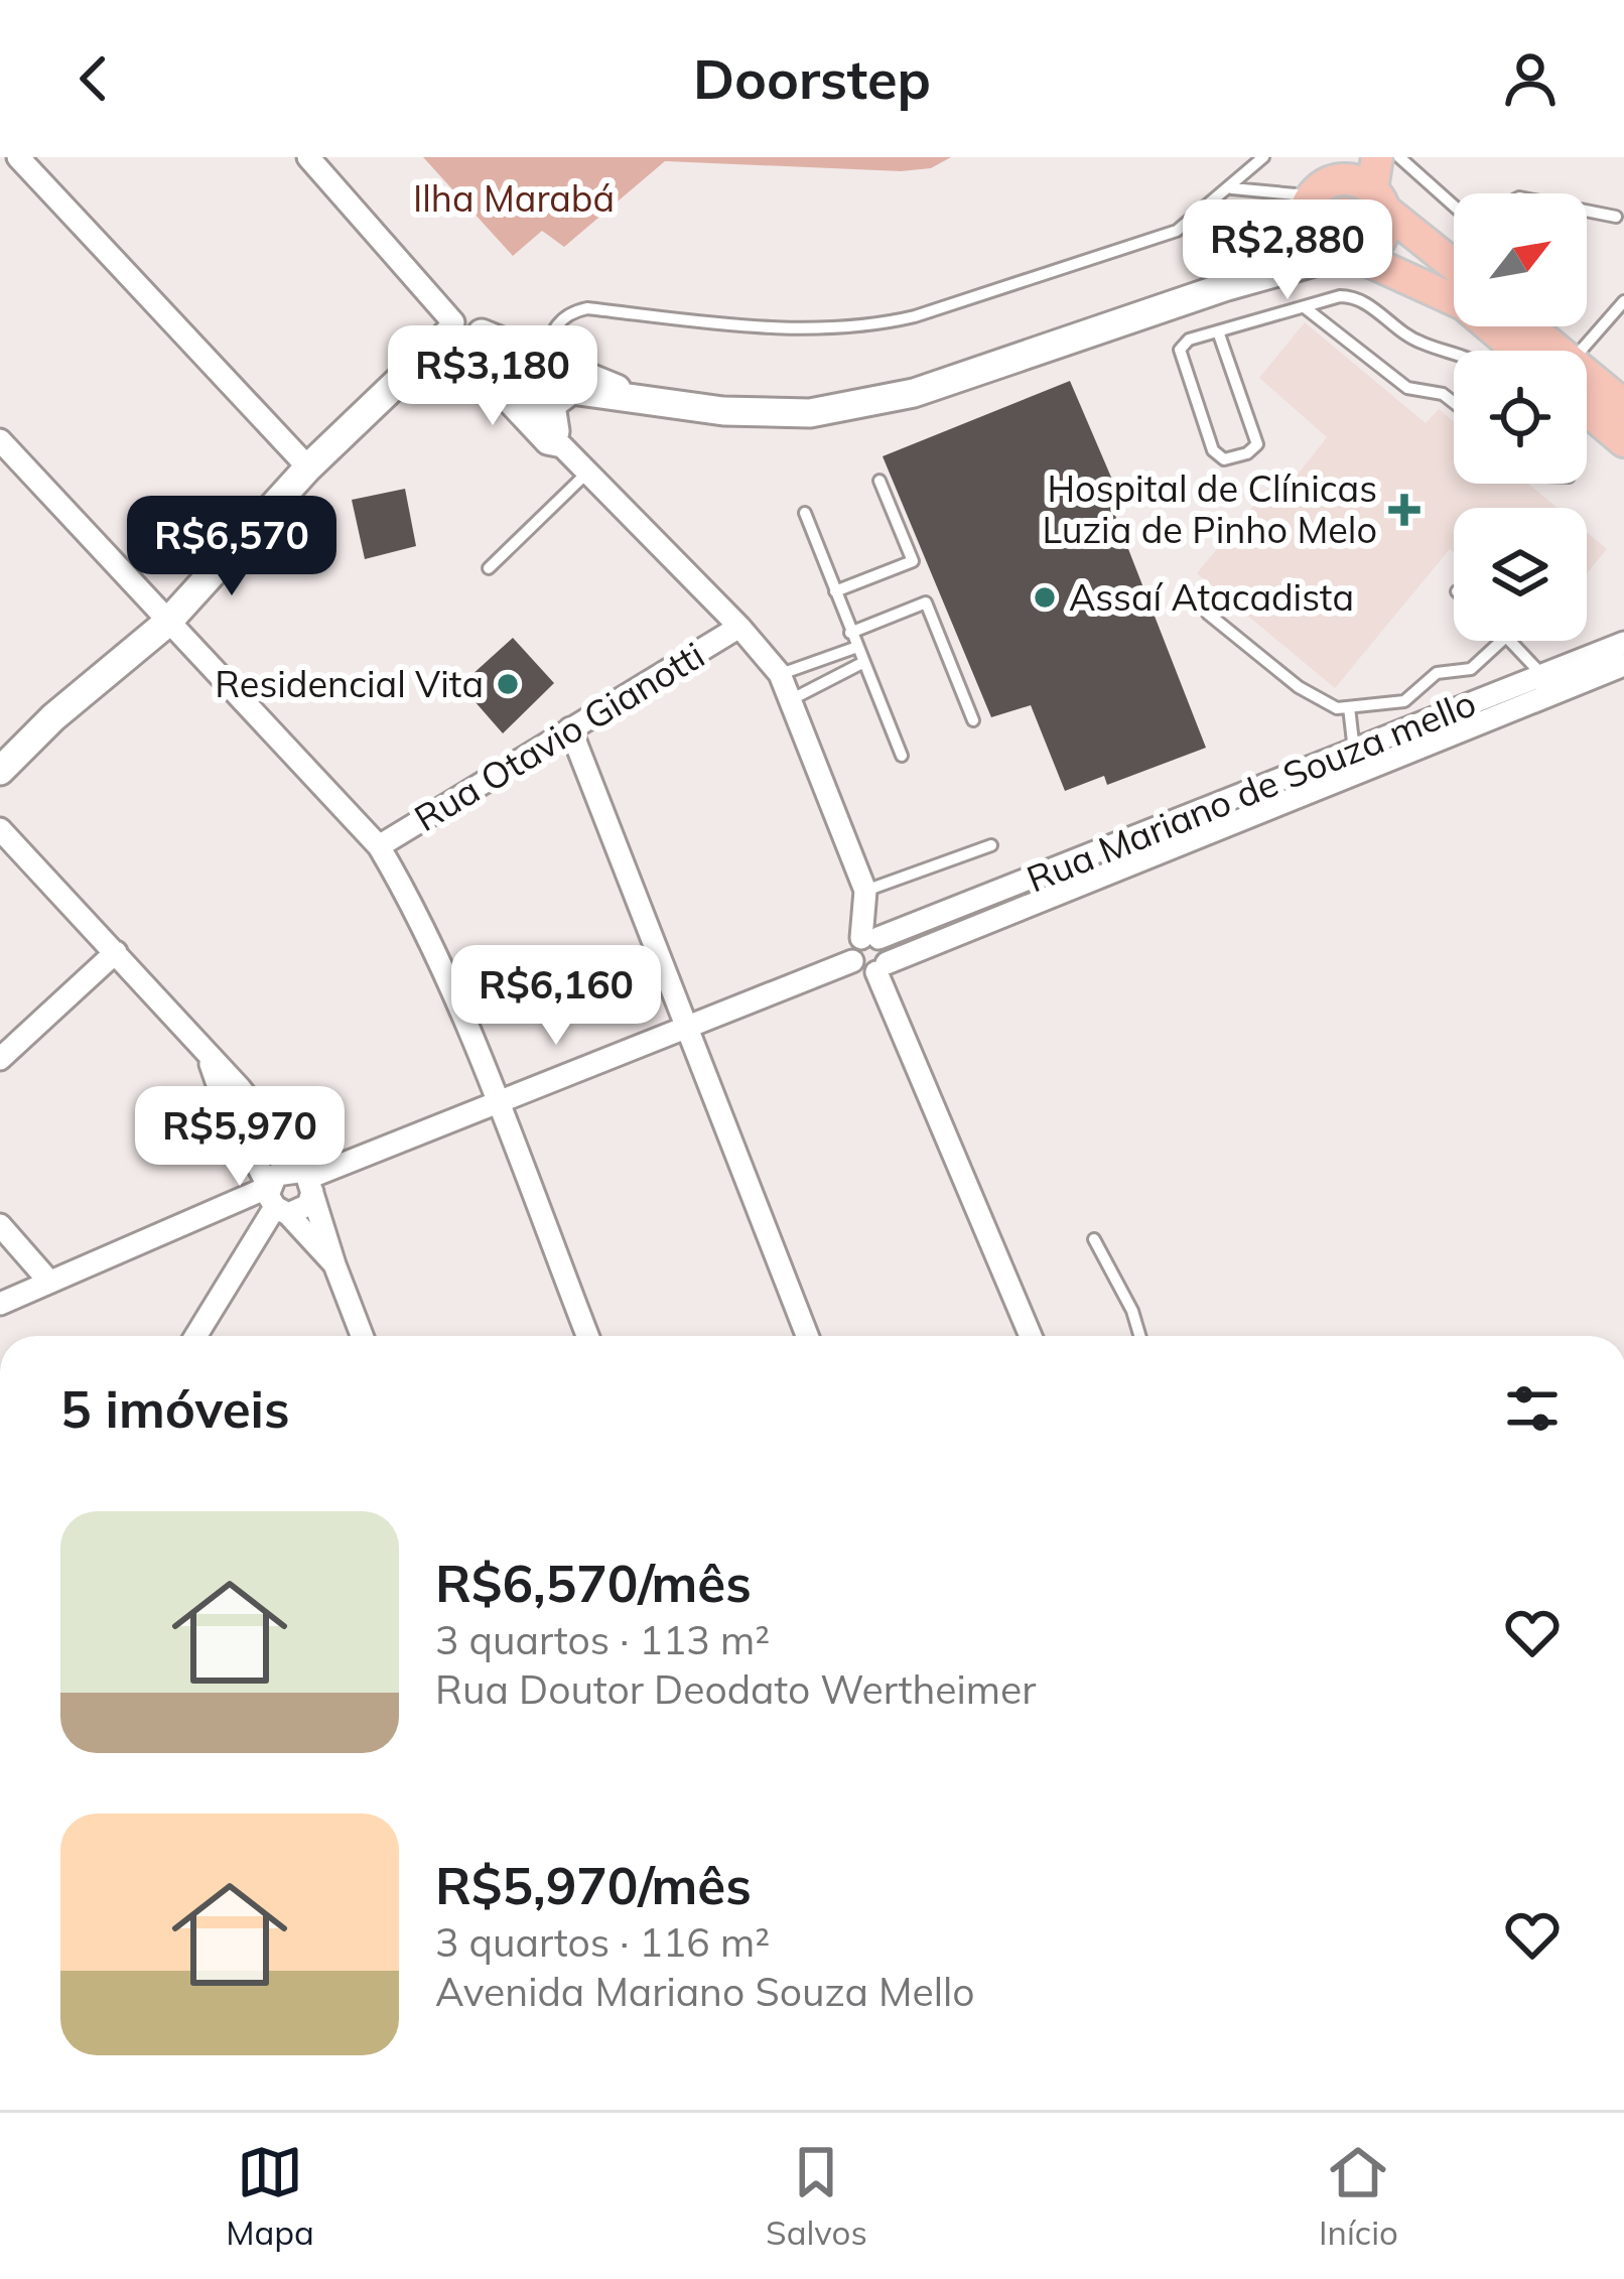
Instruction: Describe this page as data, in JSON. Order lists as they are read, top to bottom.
{
  "streets": {
    "street": ["Rua Otavio Gianotti", "Rua Mariano de Souza mello"]
  },
  "parks": ["Ilha Marabá"],
  "places": {
    "health": ["Hospital de Clínicas Luzia de Pinho Melo"],
    "other": ["Assaí Atacadista", "Residencial Vita"]
  },
  "north": "top right",
  "page": {
    "header": "Doorstep",
    "price": [
      "R$2,880",
      "R$3,180",
      "R$6,570",
      "R$6,160",
      "R$5,970"
    ],
    "heading": "5 imóveis",
    "list": [
      {
        "name": "R$6,570/mês",
        "note": "3 quartos · 113 m² · Rua Doutor Deodato Wertheimer"
      },
      {
        "name": "R$5,970/mês",
        "note": "3 quartos · 116 m² · Avenida Mariano Souza Mello"
      }
    ],
    "tabs": ["Mapa", "Salvos", "Início"]
  }
}
